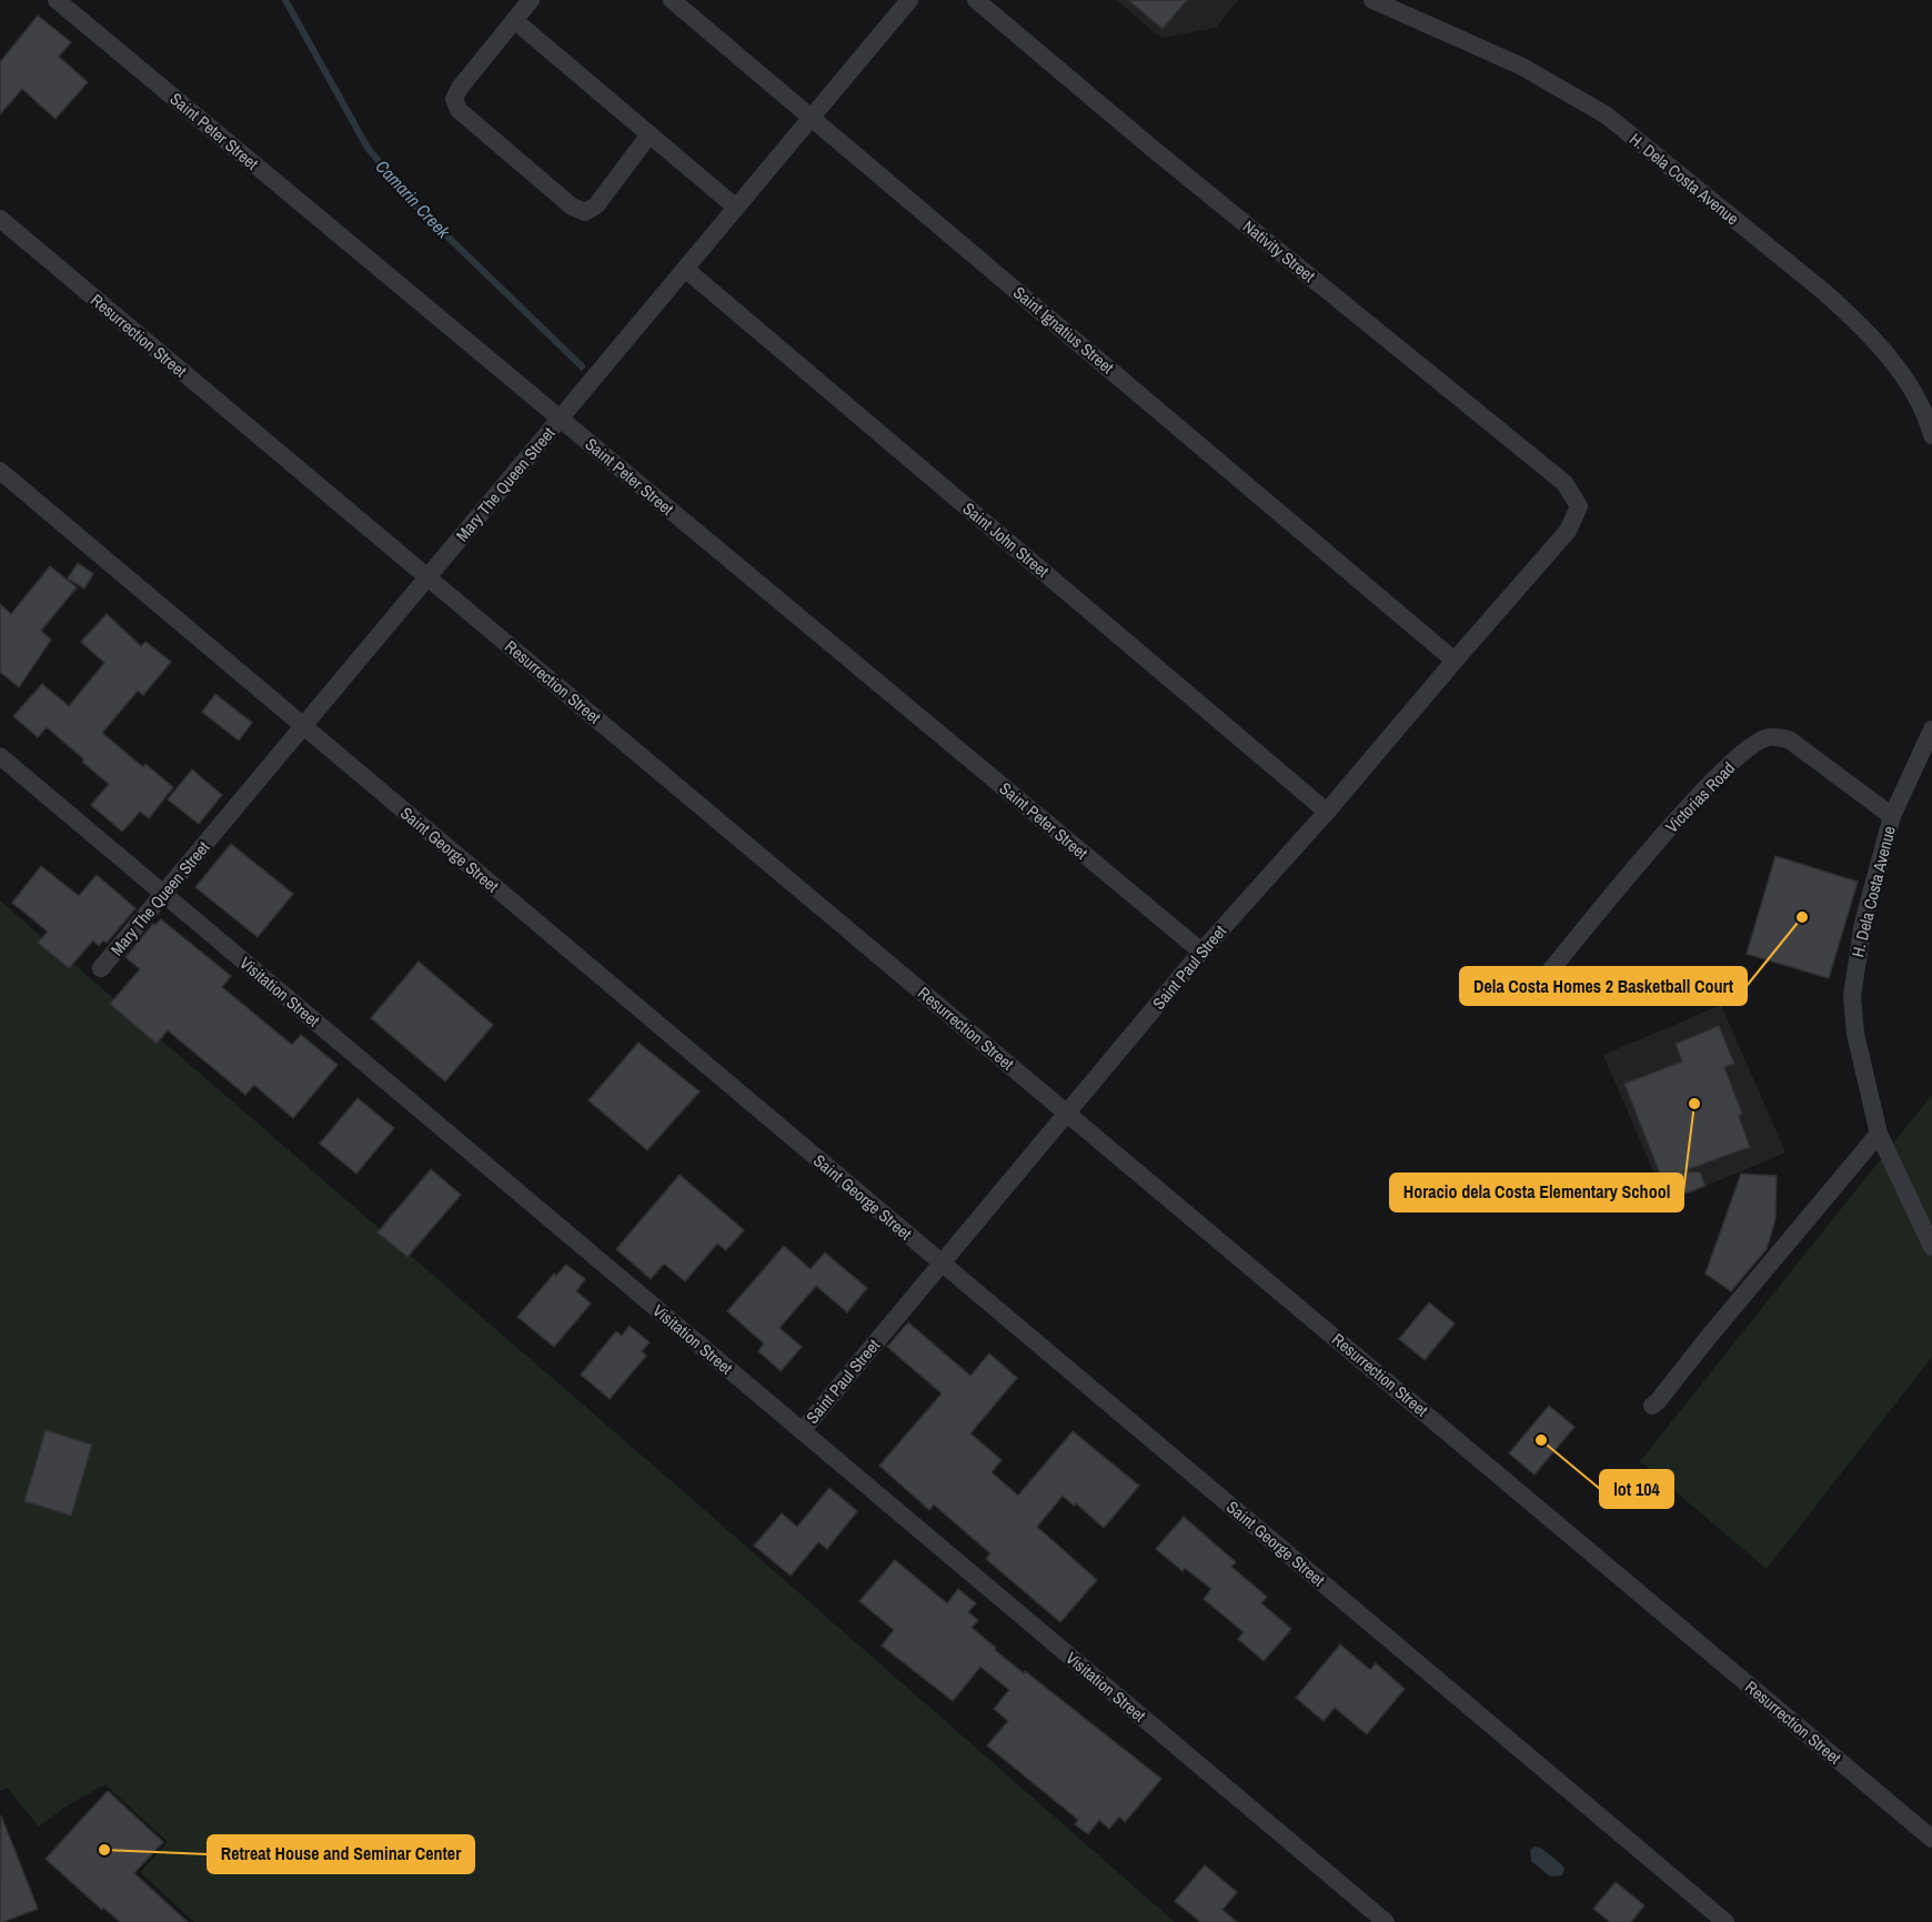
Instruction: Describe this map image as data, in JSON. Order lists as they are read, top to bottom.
{
  "streets": {
    "street": [
      "Saint Peter Street",
      "H. Dela Costa Avenue",
      "Nativity Street",
      "Saint Ignatius Street",
      "Resurrection Street",
      "Mary The Queen Street",
      "Saint John Street",
      "Victorias Road",
      "Saint George Street",
      "Saint Paul Street",
      "Visitation Street"
    ]
  },
  "crossings": [
    ["Saint Peter Street", "Mary The Queen Street"],
    ["Saint Peter Street", "Saint Paul Street"],
    ["H. Dela Costa Avenue", "Victorias Road"],
    ["Nativity Street", "Saint Paul Street"],
    ["Saint Ignatius Street", "Mary The Queen Street"],
    ["Saint Ignatius Street", "Saint Paul Street"],
    ["Resurrection Street", "Mary The Queen Street"],
    ["Resurrection Street", "Saint Paul Street"],
    ["Mary The Queen Street", "Saint John Street"],
    ["Mary The Queen Street", "Saint George Street"],
    ["Mary The Queen Street", "Visitation Street"],
    ["Saint John Street", "Saint Paul Street"],
    ["Saint George Street", "Saint Paul Street"],
    ["Saint Paul Street", "Visitation Street"]
  ],
  "water": ["Camarin Creek"],
  "places": [
    "Dela Costa Homes 2 Basketball Court",
    "Horacio dela Costa Elementary School",
    "lot 104",
    "Retreat House and Seminar Center"
  ]
}
